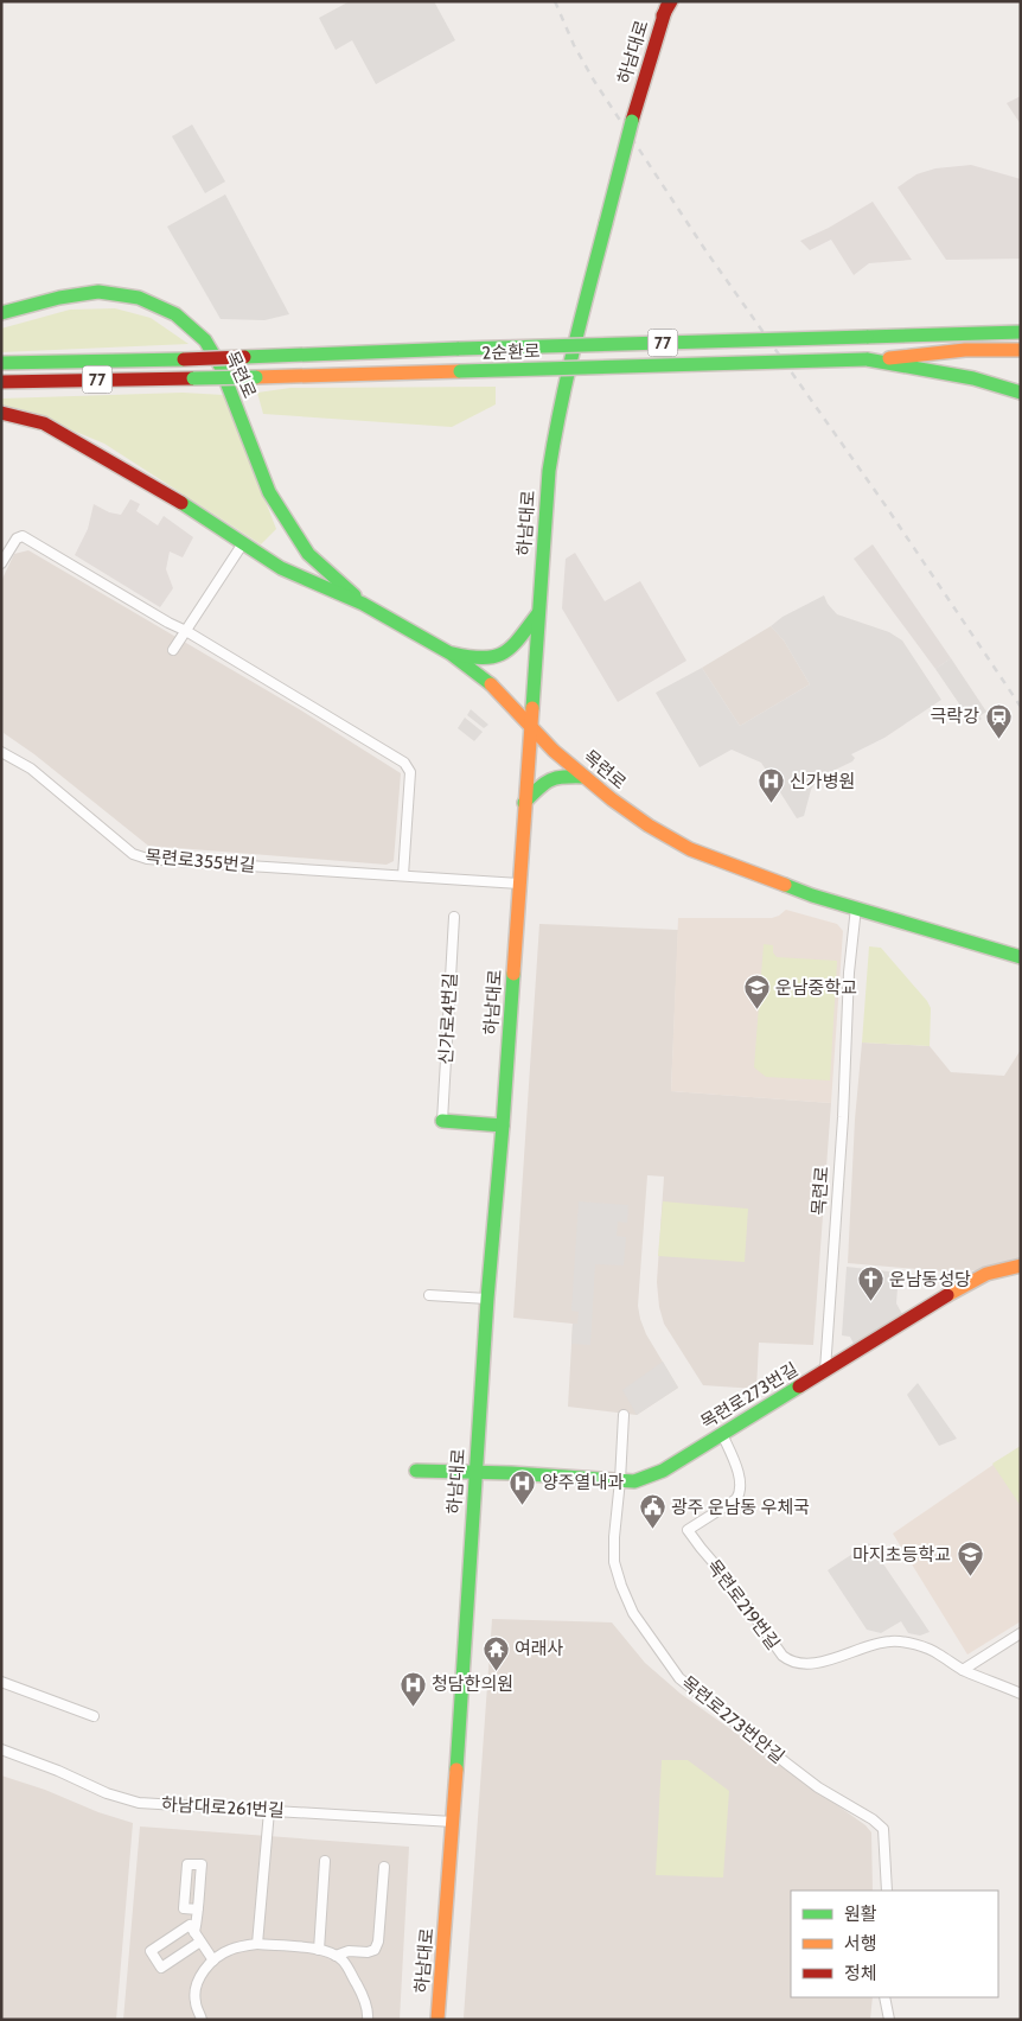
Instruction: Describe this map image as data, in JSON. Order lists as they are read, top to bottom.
{
  "streets": {
    "main road": [
      "하남대로",
      "77",
      "2순환로",
      "목련로",
      "목련로273번길"
    ],
    "street": [
      "목련로355번길",
      "신가로4번길",
      "목련로219번길",
      "목련로273번안길",
      "하남대로261번길"
    ]
  },
  "crossings": [
    ["하남대로", "목련로"],
    ["하남대로", "목련로355번길"],
    ["하남대로", "목련로273번길"],
    ["하남대로", "하남대로261번길"],
    ["목련로", "목련로273번길"],
    ["목련로273번길", "목련로219번길"],
    ["목련로273번길", "목련로273번안길"]
  ],
  "places": {
    "station": ["극락강"],
    "hospital": ["신가병원", "양주열내과", "청담한의원"],
    "school or university": ["운남중학교", "마지초등학교"],
    "church": ["운남동성당"],
    "public building": ["광주 운남동 우체국"],
    "temple": ["여래사"]
  },
  "legend": ["원활", "서행", "정체"]
}
